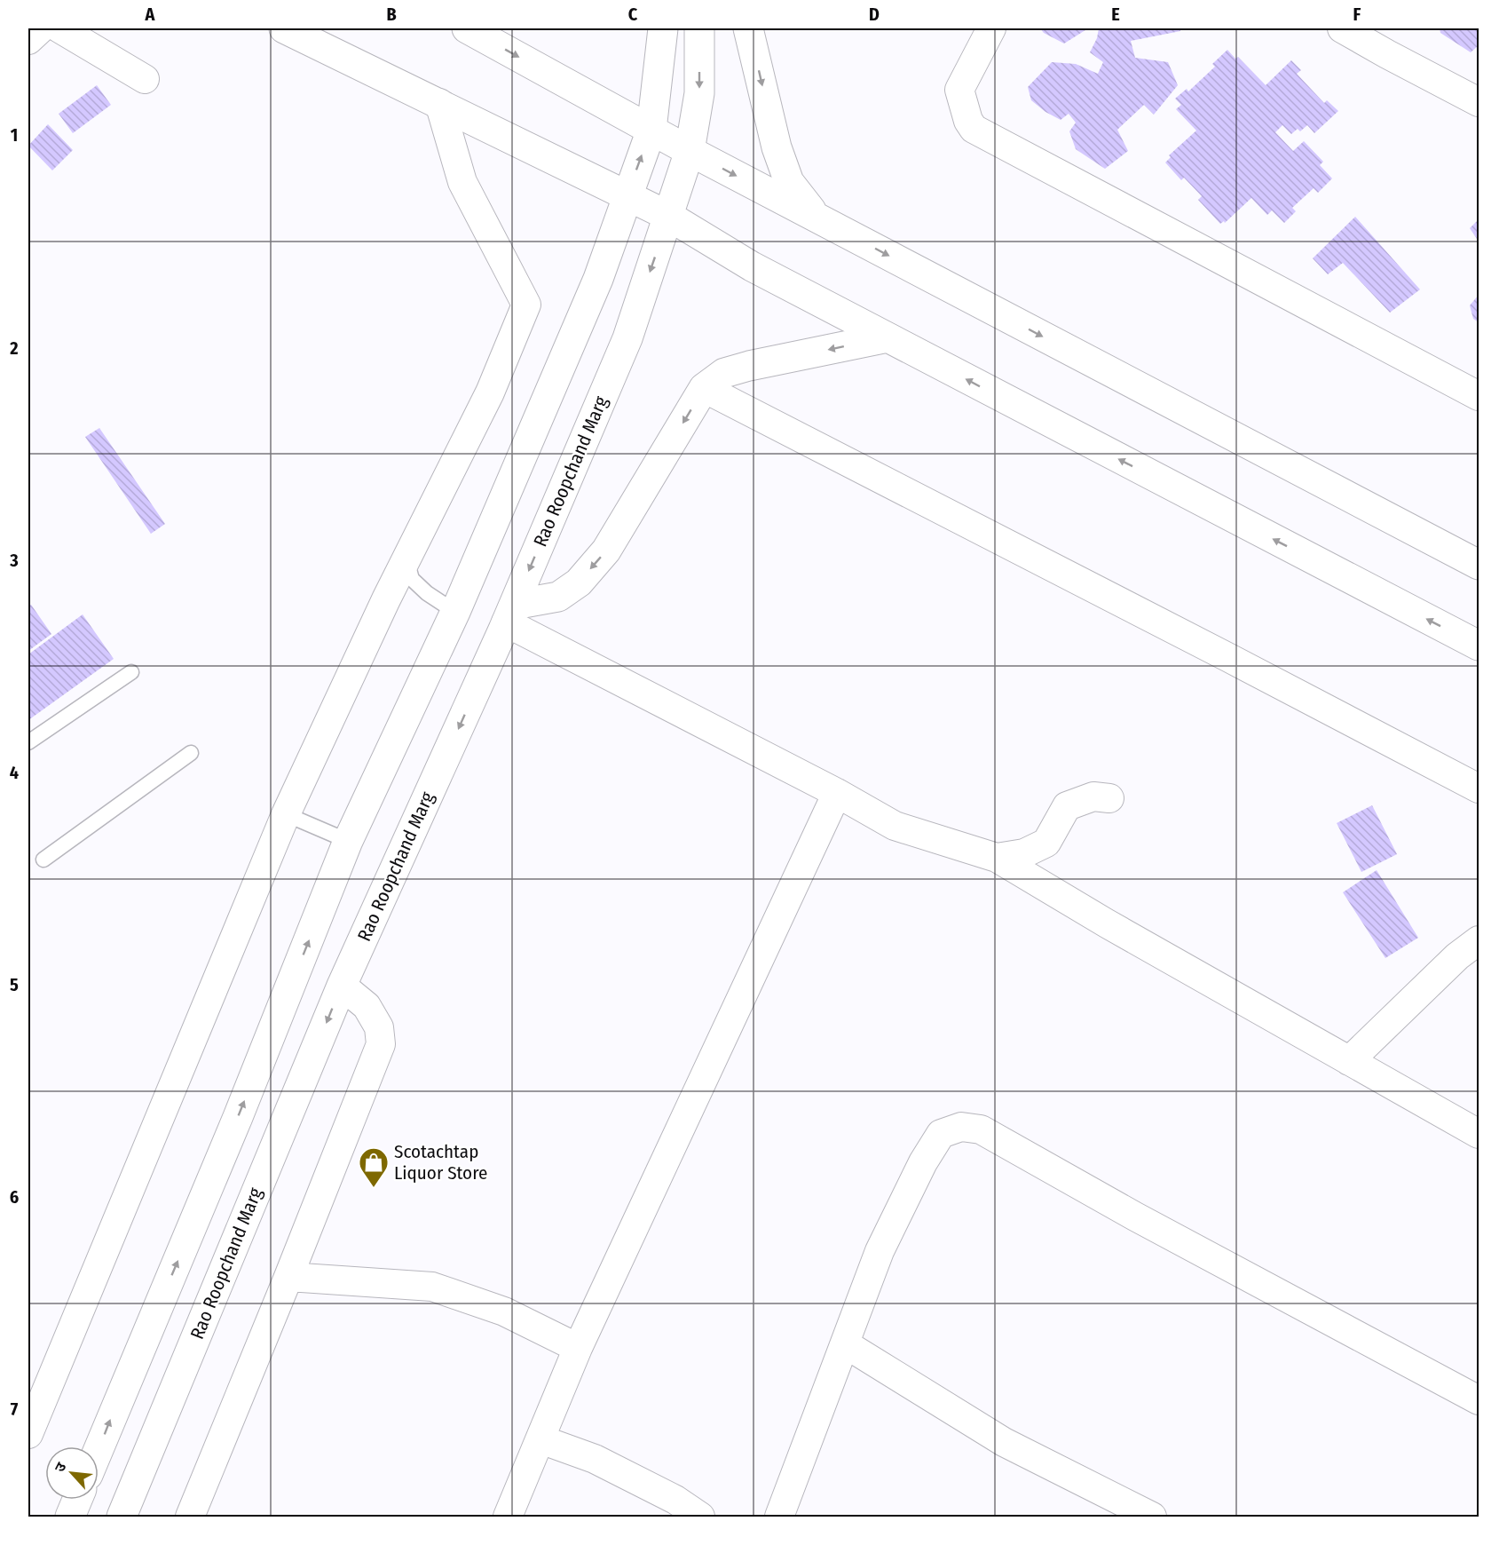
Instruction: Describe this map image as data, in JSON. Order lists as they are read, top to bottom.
{
  "streets": {
    "main road": ["Rao Roopchand Marg"]
  },
  "places": {
    "shop": ["Scotachtap Liquor Store"]
  },
  "north": "top left",
  "grid": {
    "columns": [
      "A",
      "B",
      "C",
      "D",
      "E",
      "F"
    ],
    "rows": [
      "1",
      "2",
      "3",
      "4",
      "5",
      "6",
      "7"
    ]
  }
}
